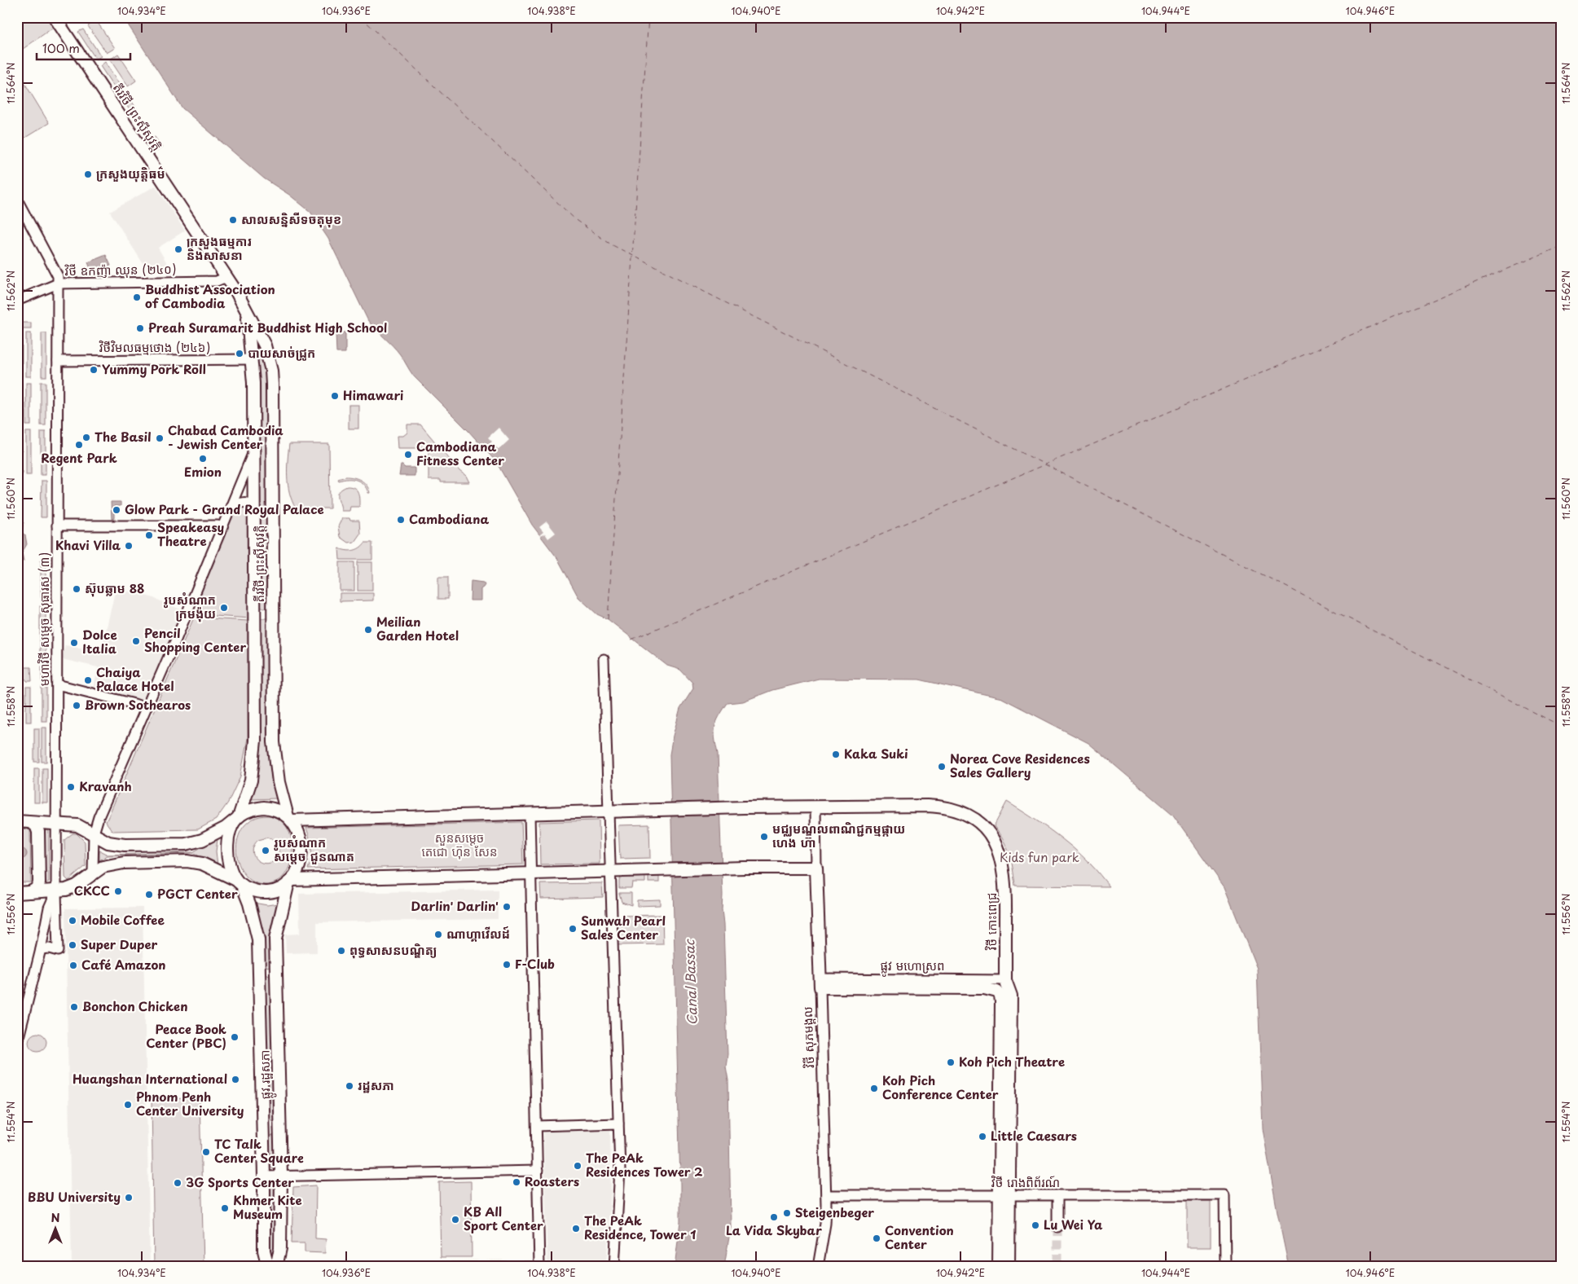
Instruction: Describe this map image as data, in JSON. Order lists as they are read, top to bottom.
{
  "streets": {
    "main road": [
      "តីរវិថី ព្រះស៊ីសុវត្តិ",
      "វិថី កោះពេជ្រ",
      "ផ្លូវ មហោស្រព",
      "វិថី សុភមង្គល",
      "ផ្លូវ រដ្ឋសភា"
    ],
    "street": [
      "វិថី ឧកញ៉ា ឈុន (២៤០)",
      "វិថីវិមលធម្មថោង (២៤៦)",
      "មហាវិថី សម្តេច សុធារស (៣)",
      "វិថី រោងពិព័រណ៍"
    ]
  },
  "crossings": [
    ["តីរវិថី ព្រះស៊ីសុវត្តិ", "វិថី ឧកញ៉ា ឈុន (២៤០)"],
    ["តីរវិថី ព្រះស៊ីសុវត្តិ", "វិថីវិមលធម្មថោង (២៤៦)"],
    ["តីរវិថី ព្រះស៊ីសុវត្តិ", "វិថី កោះពេជ្រ"],
    ["តីរវិថី ព្រះស៊ីសុវត្តិ", "ផ្លូវ រដ្ឋសភា"],
    ["វិថី ឧកញ៉ា ឈុន (២៤០)", "មហាវិថី សម្តេច សុធារស (៣)"],
    ["វិថីវិមលធម្មថោង (២៤៦)", "មហាវិថី សម្តេច សុធារស (៣)"],
    ["វិថី កោះពេជ្រ", "ផ្លូវ មហោស្រព"],
    ["វិថី កោះពេជ្រ", "វិថី សុភមង្គល"],
    ["វិថី កោះពេជ្រ", "ផ្លូវ រដ្ឋសភា"],
    ["វិថី កោះពេជ្រ", "វិថី រោងពិព័រណ៍"],
    ["ផ្លូវ មហោស្រព", "វិថី សុភមង្គល"],
    ["វិថី សុភមង្គល", "វិថី រោងពិព័រណ៍"]
  ],
  "water": ["Canal Bassac"],
  "parks": ["សួនសម្តេច តេជោ ហ៊ុន សែន", "Kids fun park"],
  "places": [
    "ក្រសួងយុត្ដិធម៌",
    "សាលសន្និសីទចតុមុខ",
    "ក្រសួងធម្មការ និងសាសនា",
    "Buddhist Association of Cambodia",
    "Preah Suramarit Buddhist High School",
    "បាយសាច់ជ្រូក",
    "Yummy Pork Roll",
    "Himawari",
    "The Basil",
    "Chabad Cambodia - Jewish Center",
    "Regent Park",
    "Cambodiana Fitness Center",
    "Emion",
    "Glow Park - Grand Royal Palace",
    "Cambodiana",
    "Speakeasy Theatre",
    "Khavi Villa",
    "ស៊ុបឆ្លាម 88",
    "រូបសំណាក ក្រមង៉ុយ",
    "Meilian Garden Hotel",
    "Pencil Shopping Center",
    "Dolce Italia",
    "Chaiya Palace Hotel",
    "Brown Sothearos",
    "Kaka Suki",
    "Norea Cove Residences Sales Gallery",
    "Kravanh",
    "មជ្ឈមណ្ឌលពាណិជ្ជកម្មផ្កាយ ហេង ហ៊ា",
    "រូបសំណាក សម្ដេច ជួនណាត",
    "CKCC",
    "PGCT Center",
    "Darlin' Darlin'",
    "Mobile Coffee",
    "Sunwah Pearl Sales Center",
    "ណាហ្គាវើលដ៍",
    "Super Duper",
    "ពុទ្ធសាសនបណ្ឌិត្យ",
    "F-Club",
    "Café Amazon",
    "Bonchon Chicken",
    "Peace Book Center (PBC)",
    "Koh Pich Theatre",
    "Huangshan International",
    "រដ្ឋសភា",
    "Koh Pich Conference Center",
    "Phnom Penh Center University",
    "Little Caesars",
    "TC Talk Center Square",
    "The PeAk Residences Tower 2",
    "Roasters",
    "3G Sports Center",
    "BBU University",
    "Khmer Kite Museum",
    "Steigenbeger",
    "La Vida Skybar",
    "KB All Sport Center",
    "Lu Wei Ya",
    "The PeAk Residence, Tower 1",
    "Convention Center"
  ],
  "scale_bar": "100 m",
  "north": "top",
  "coordinates": [
    "104.934°E",
    "104.936°E",
    "104.938°E",
    "104.940°E",
    "104.942°E",
    "104.944°E",
    "104.946°E",
    "11.564°N",
    "11.562°N",
    "11.560°N",
    "11.558°N",
    "11.556°N",
    "11.554°N"
  ]
}
